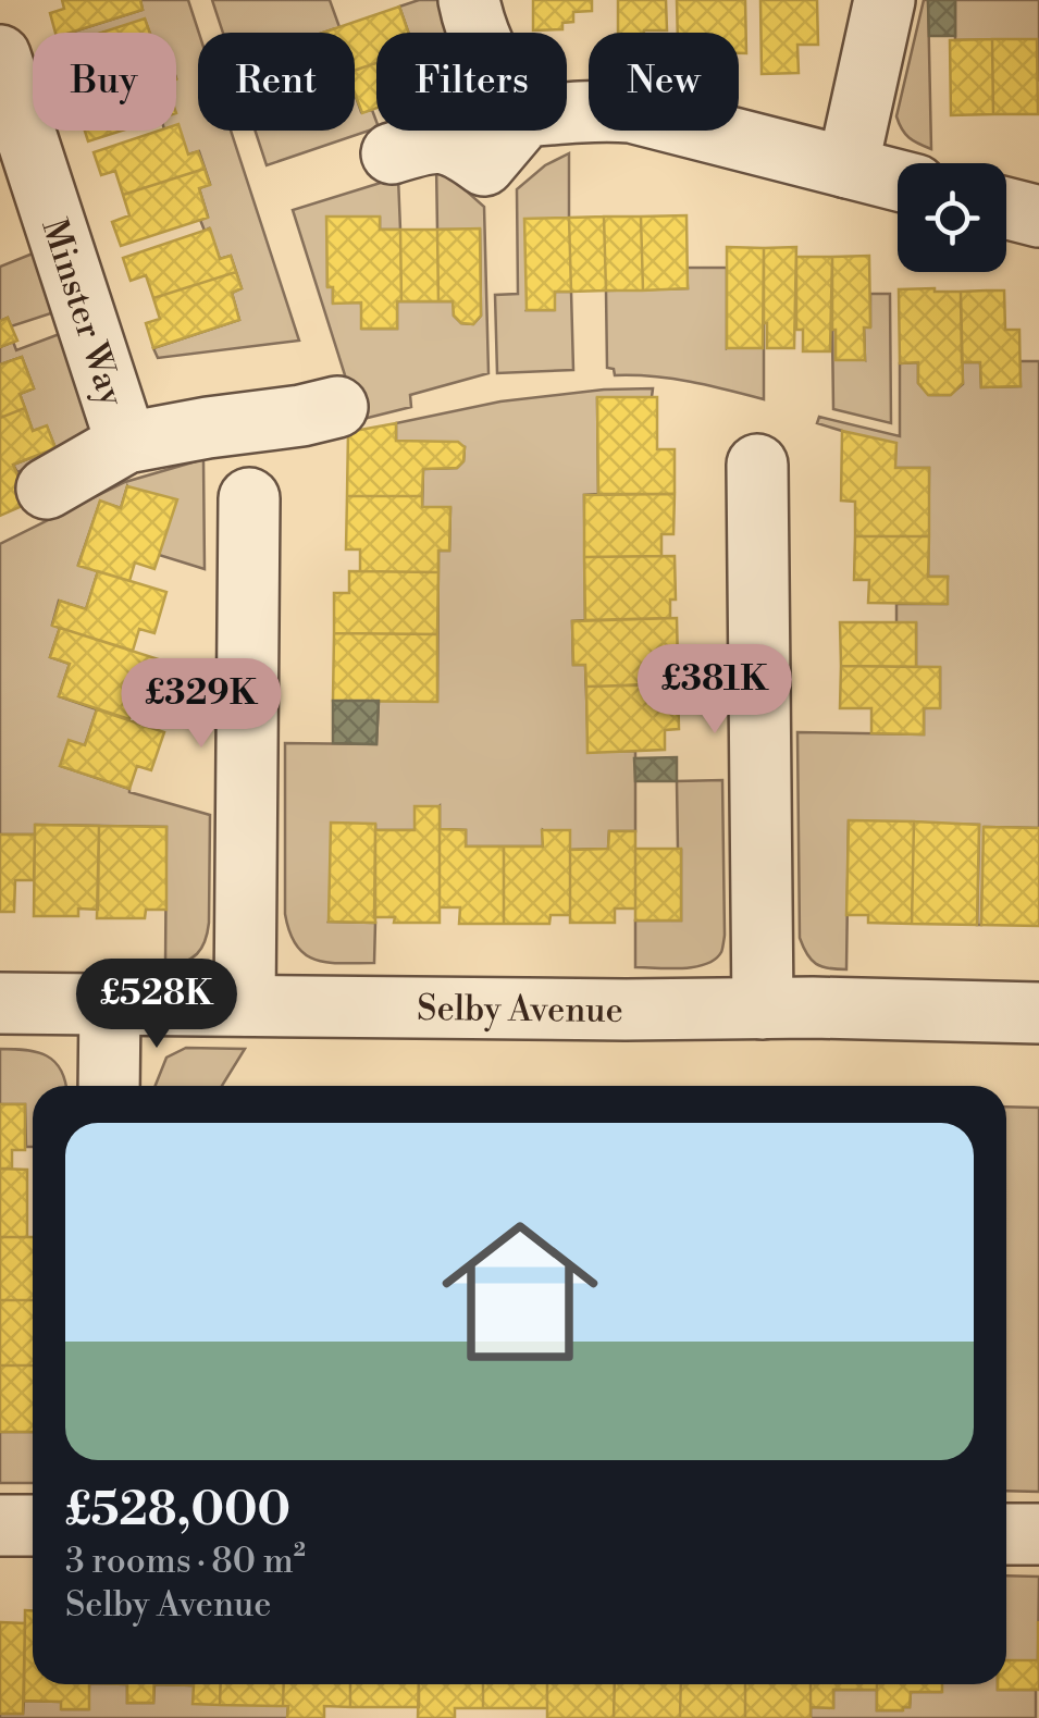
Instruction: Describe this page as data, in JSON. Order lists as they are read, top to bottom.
{
  "streets": {
    "street": ["Minster Way", "Selby Avenue"]
  },
  "page": {
    "chip": [
      "Buy",
      "Rent",
      "Filters",
      "New"
    ],
    "price": ["£381K", "£329K", "£528K"],
    "list": [
      {
        "name": "£528,000",
        "note": "3 rooms · 80 m² · Selby Avenue"
      }
    ]
  }
}
